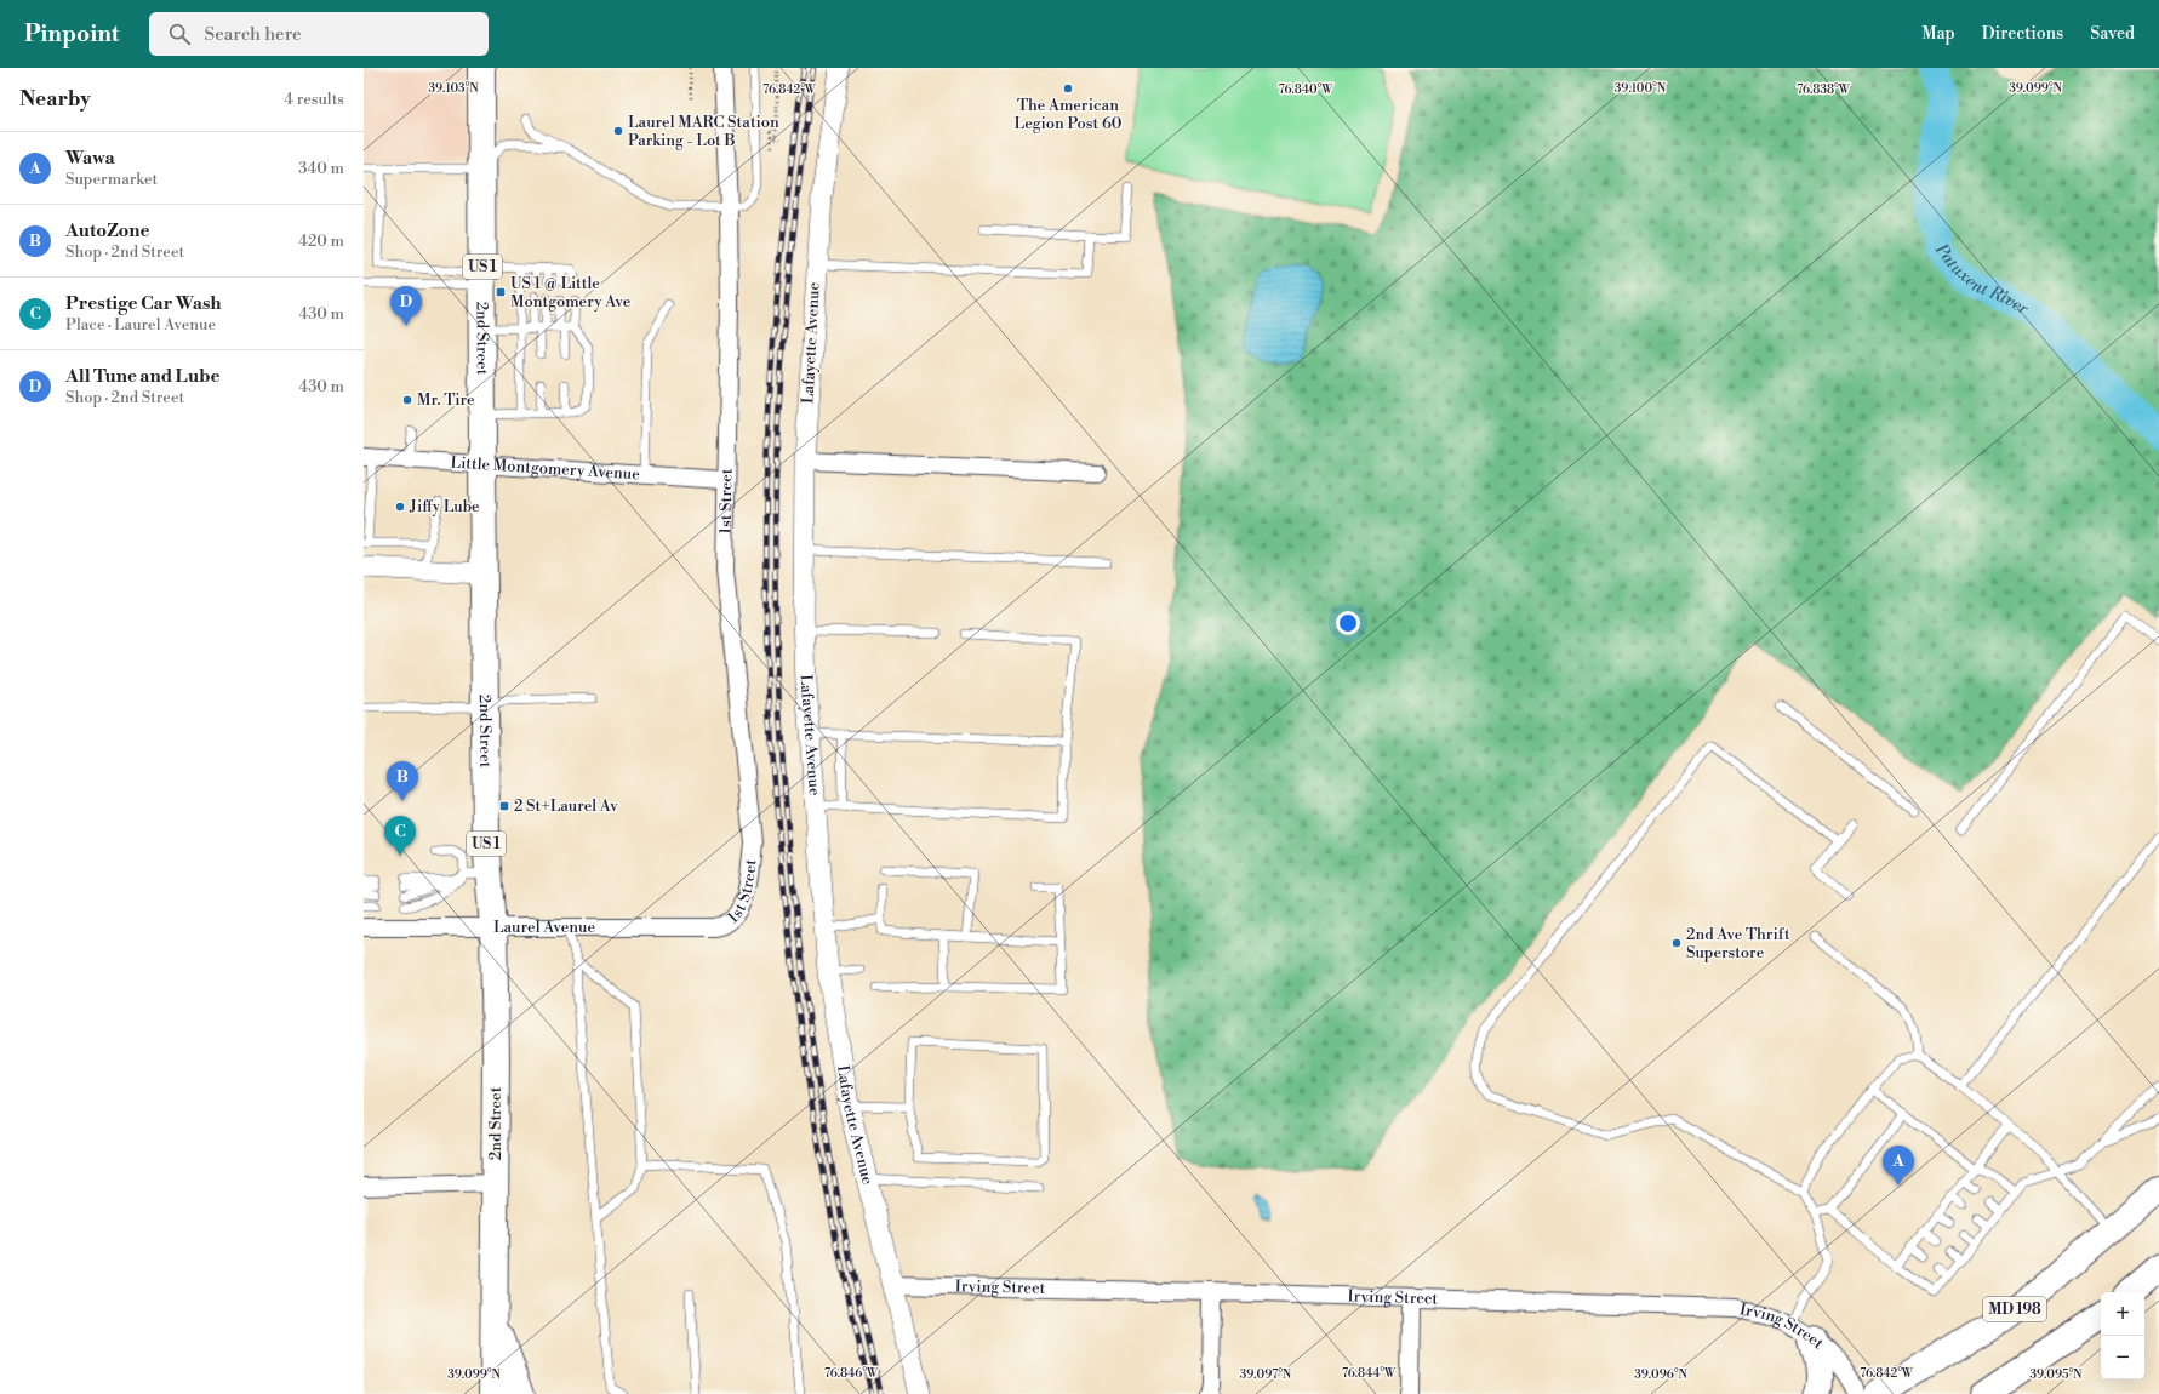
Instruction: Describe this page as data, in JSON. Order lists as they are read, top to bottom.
{
  "streets": {
    "main road": ["US 1", "2nd Street", "MD 198"],
    "street": [
      "Lafayette Avenue",
      "Little Montgomery Avenue",
      "1st Street",
      "Laurel Avenue",
      "Irving Street"
    ]
  },
  "crossings": [
    ["2nd Street", "Little Montgomery Avenue"],
    ["2nd Street", "Laurel Avenue"],
    ["Lafayette Avenue", "Irving Street"],
    ["Little Montgomery Avenue", "1st Street"],
    ["1st Street", "Laurel Avenue"]
  ],
  "water": ["Patuxent River"],
  "places": {
    "other": [
      "The American Legion Post 60",
      "Laurel MARC Station Parking - Lot B",
      "Mr. Tire",
      "Jiffy Lube",
      "2nd Ave Thrift Superstore"
    ],
    "transit": ["US 1 @ Little Montgomery Ave", "2 St+Laurel Av"]
  },
  "page": {
    "header": "Pinpoint",
    "search": "Search here",
    "nav": ["Map", "Directions", "Saved"],
    "heading": ["Nearby", "4 results"],
    "list": [
      {
        "mark": "A",
        "name": "Wawa",
        "note": "Supermarket",
        "value": "340 m"
      },
      {
        "mark": "B",
        "name": "AutoZone",
        "note": "Shop · 2nd Street",
        "value": "420 m"
      },
      {
        "mark": "C",
        "name": "Prestige Car Wash",
        "note": "Place · Laurel Avenue",
        "value": "430 m"
      },
      {
        "mark": "D",
        "name": "All Tune and Lube",
        "note": "Shop · 2nd Street",
        "value": "430 m"
      }
    ],
    "pins": [
      "D",
      "B",
      "C",
      "A"
    ],
    "map_buttons": ["+", "−"]
  },
  "coordinates": [
    "39.103°N",
    "39.100°N",
    "39.099°N",
    "76.842°W",
    "76.840°W",
    "76.838°W",
    "76.846°W",
    "76.844°W",
    "39.097°N",
    "39.096°N",
    "39.095°N"
  ]
}
